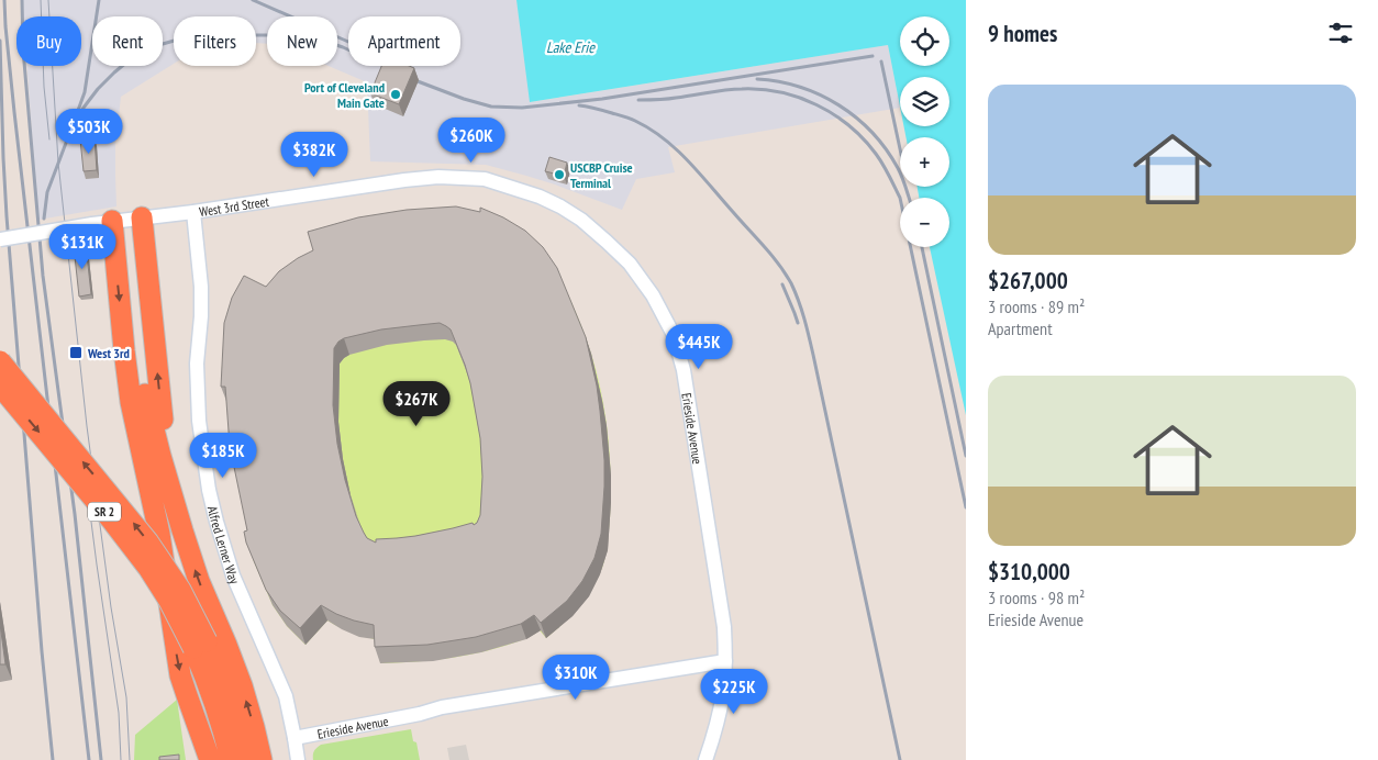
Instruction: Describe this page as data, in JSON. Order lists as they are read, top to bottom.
{
  "streets": {
    "highway": ["SR 2"],
    "street": ["West 3rd Street", "Erieside Avenue", "Alfred Lerner Way"]
  },
  "crossings": [
    ["West 3rd Street", "Erieside Avenue"],
    ["West 3rd Street", "Alfred Lerner Way"],
    ["Erieside Avenue", "Alfred Lerner Way"]
  ],
  "water": ["Lake Erie"],
  "places": {
    "other": ["Port of Cleveland Main Gate", "USCBP Cruise Terminal"],
    "transit": ["West 3rd"]
  },
  "page": {
    "heading": "9 homes",
    "map_buttons": ["+", "−"],
    "chip": [
      "Buy",
      "Rent",
      "Filters",
      "New",
      "Apartment"
    ],
    "list": [
      {
        "name": "$267,000",
        "note": "3 rooms · 89 m² · Apartment"
      },
      {
        "name": "$310,000",
        "note": "3 rooms · 98 m² · Erieside Avenue"
      }
    ],
    "price": [
      "$503K",
      "$260K",
      "$382K",
      "$131K",
      "$445K",
      "$267K",
      "$185K",
      "$310K",
      "$225K"
    ]
  }
}
